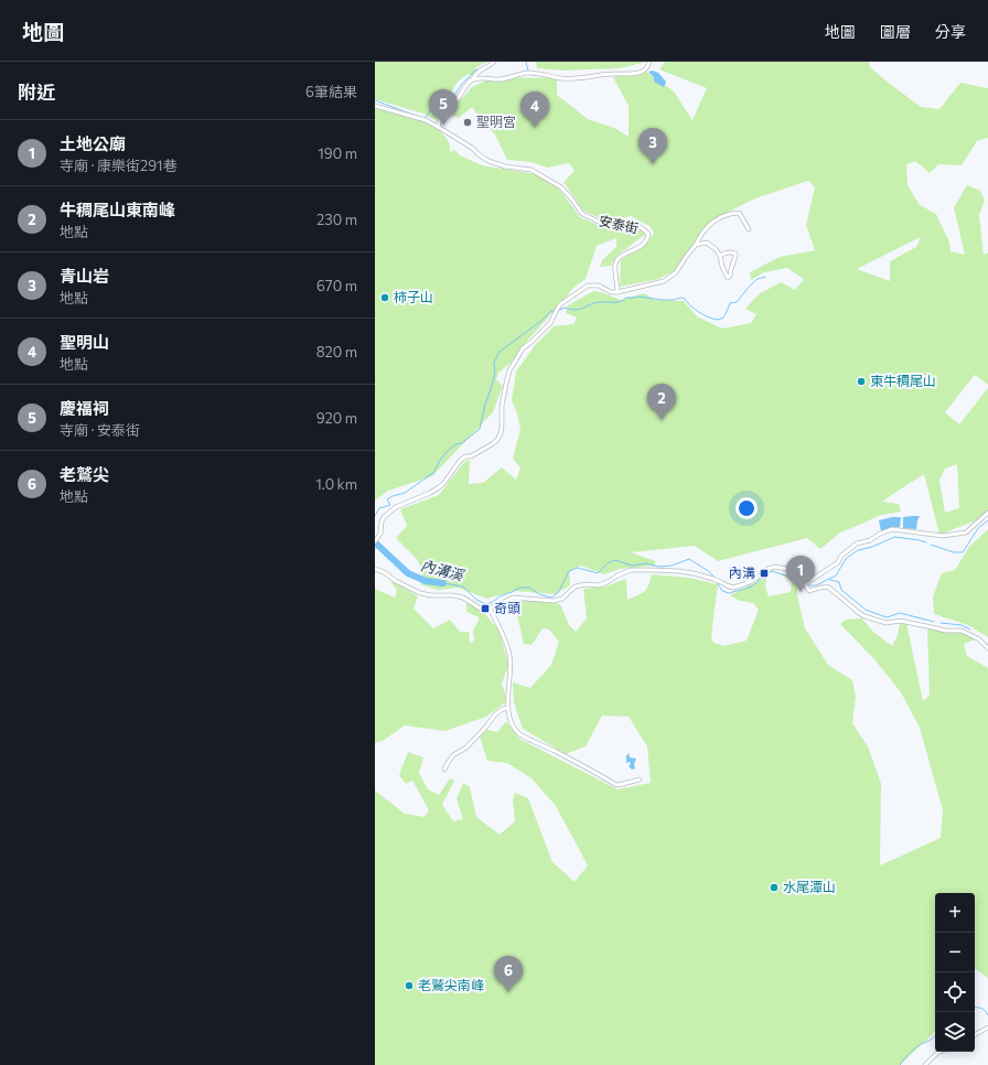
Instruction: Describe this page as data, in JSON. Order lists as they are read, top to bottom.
{
  "streets": {
    "street": ["安泰街"]
  },
  "water": ["內溝溪"],
  "places": {
    "other": [
      "聖明宮",
      "柿子山",
      "東牛稠尾山",
      "水尾潭山",
      "老鷲尖南峰"
    ],
    "transit": ["內溝", "奇頭"]
  },
  "page": {
    "header": "地圖",
    "nav": ["地圖", "圖層", "分享"],
    "heading": ["附近", "6筆結果"],
    "pins": [
      "5",
      "4",
      "3",
      "2",
      "1",
      "6"
    ],
    "list": [
      {
        "mark": "1",
        "name": "土地公廟",
        "note": "寺廟 · 康樂街291巷",
        "value": "190 m"
      },
      {
        "mark": "2",
        "name": "牛稠尾山東南峰",
        "note": "地點",
        "value": "230 m"
      },
      {
        "mark": "3",
        "name": "青山岩",
        "note": "地點",
        "value": "670 m"
      },
      {
        "mark": "4",
        "name": "聖明山",
        "note": "地點",
        "value": "820 m"
      },
      {
        "mark": "5",
        "name": "慶福祠",
        "note": "寺廟 · 安泰街",
        "value": "920 m"
      },
      {
        "mark": "6",
        "name": "老鷲尖",
        "note": "地點",
        "value": "1.0 km"
      }
    ],
    "map_buttons": ["+", "−"]
  }
}
